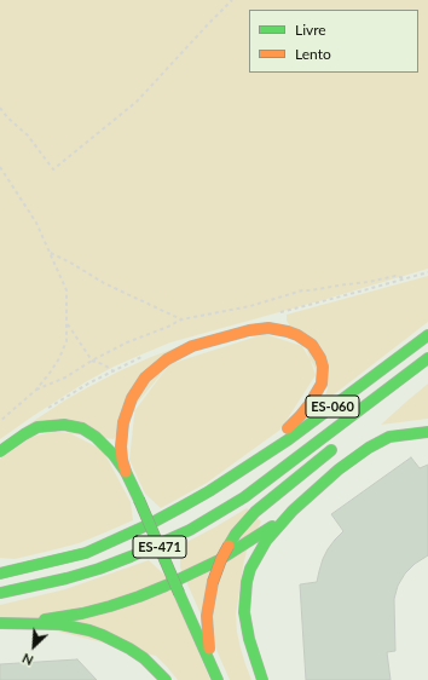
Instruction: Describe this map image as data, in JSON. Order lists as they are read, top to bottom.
{
  "streets": {
    "main road": ["ES-060", "ES-471"]
  },
  "legend": ["Livre", "Lento"],
  "north": "bottom left"
}
